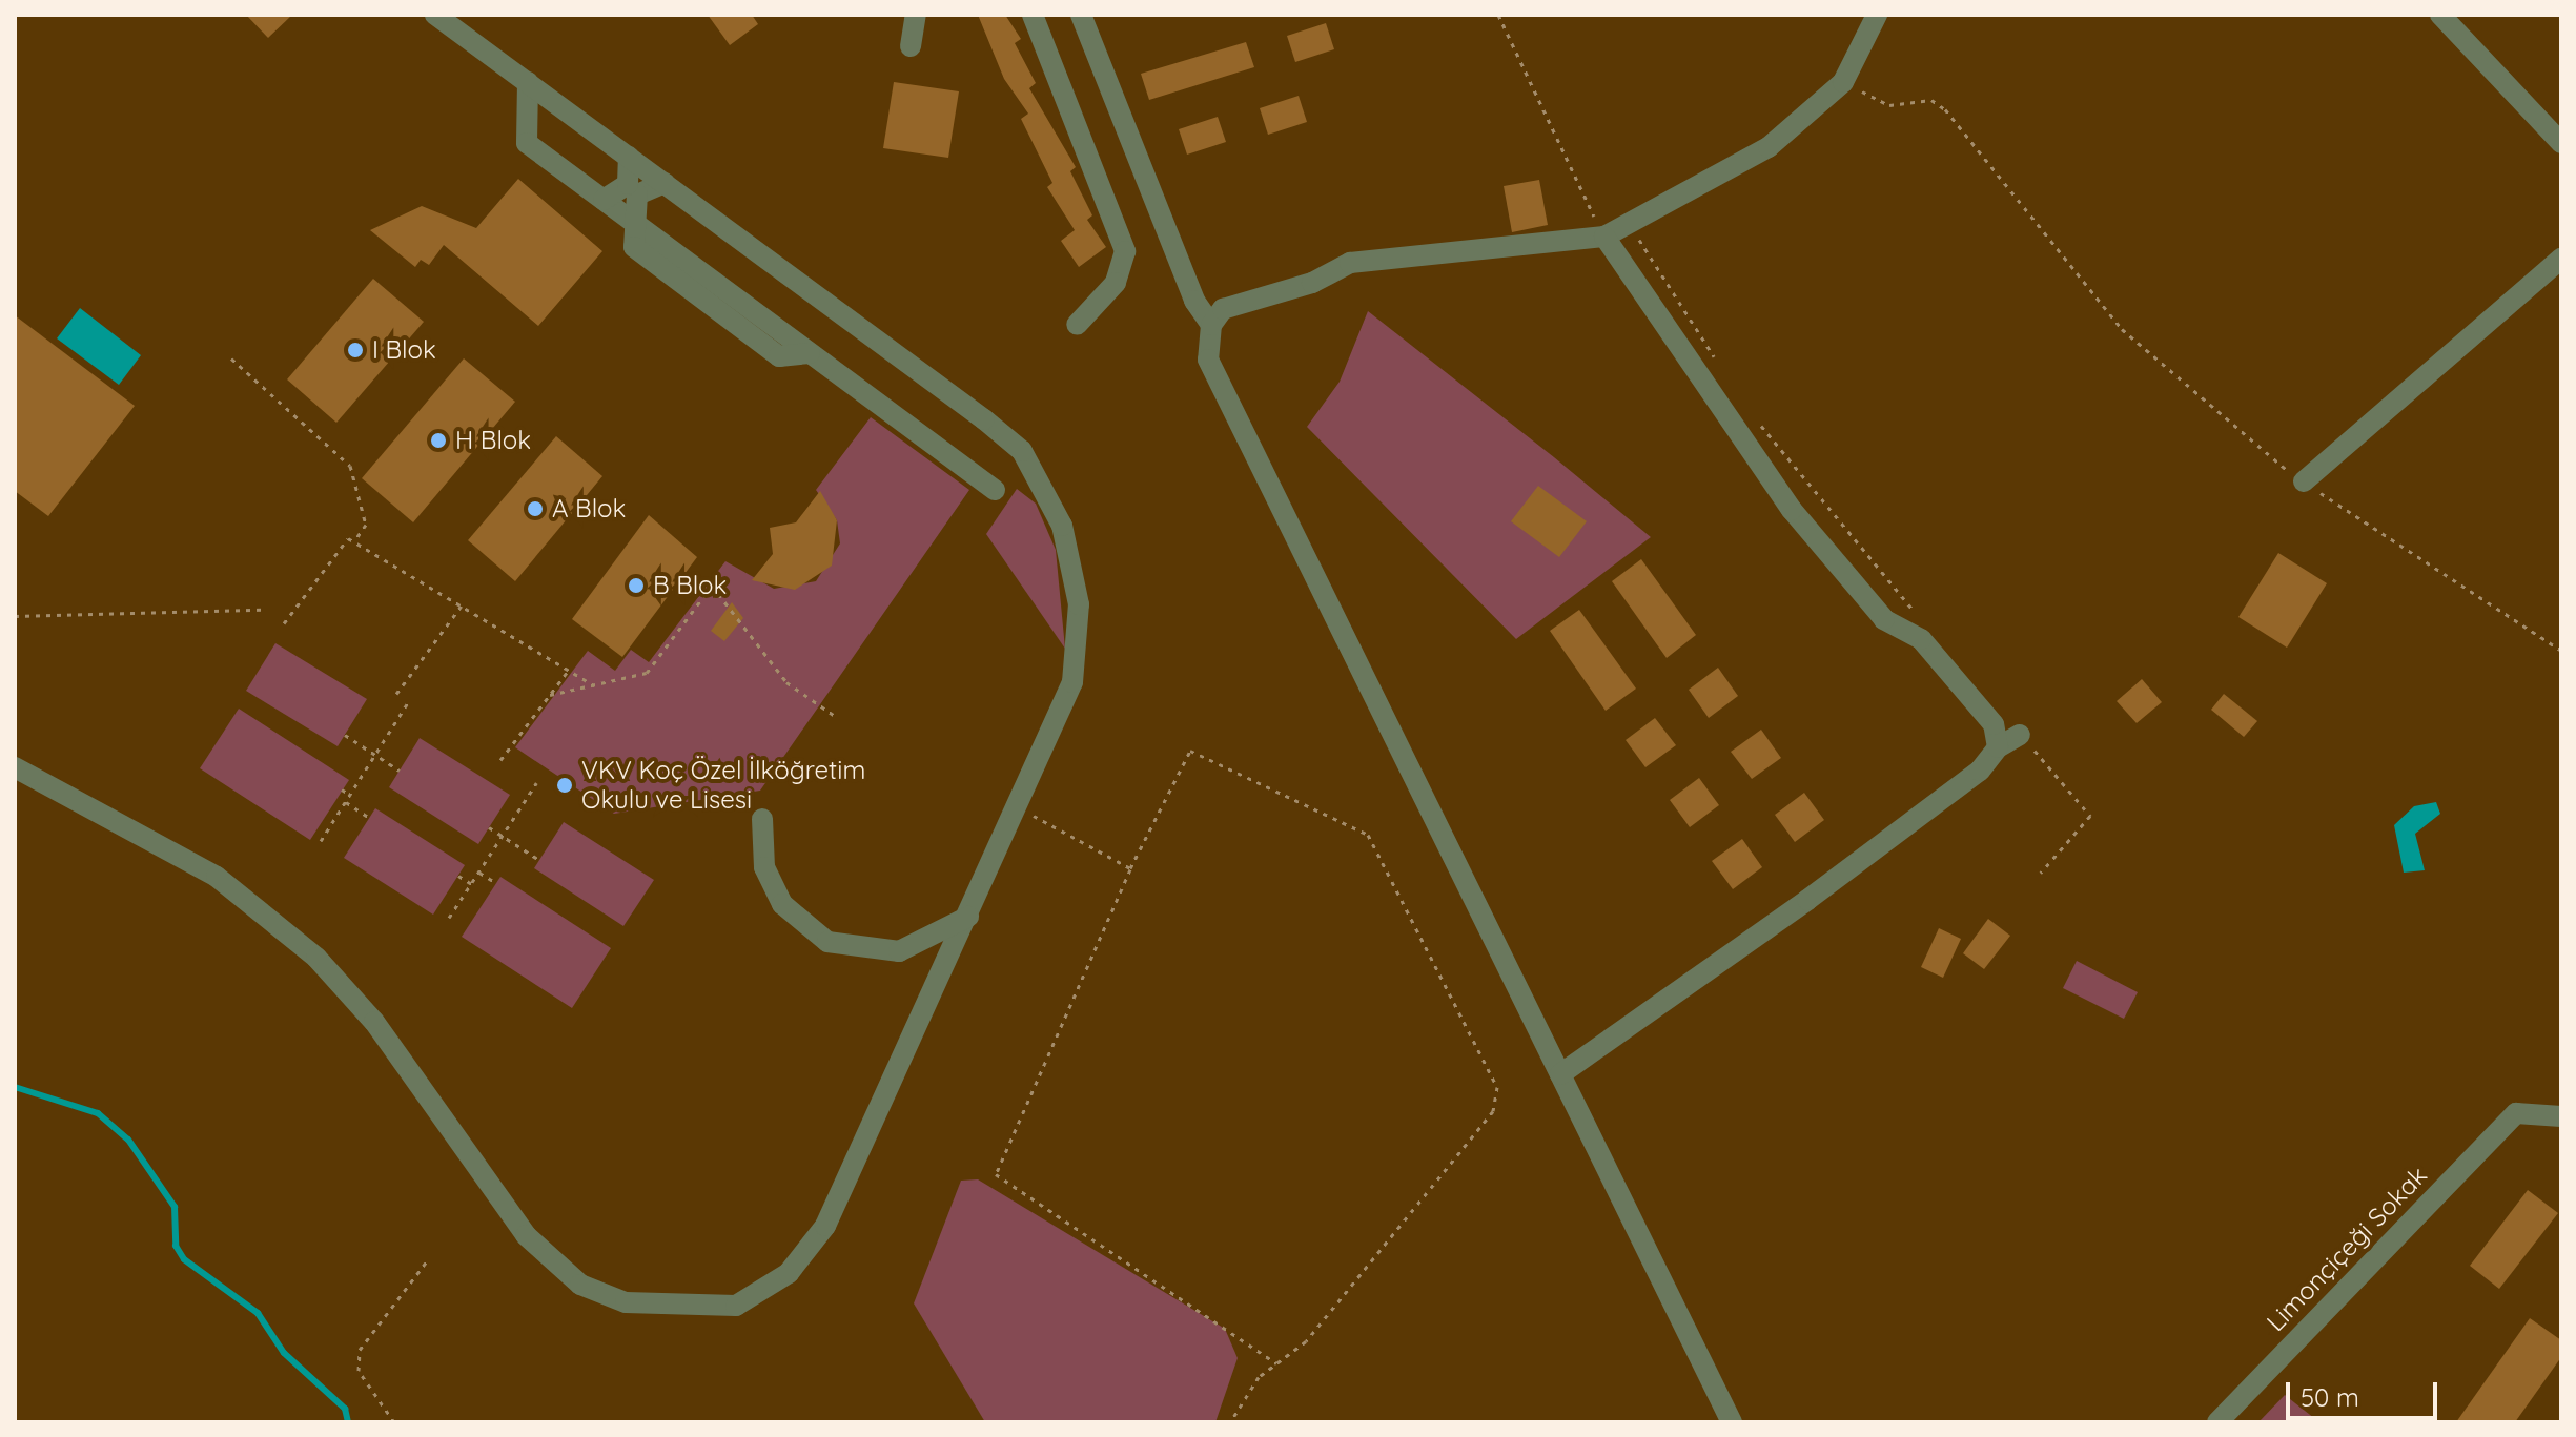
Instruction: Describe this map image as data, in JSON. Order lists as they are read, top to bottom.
{
  "streets": {
    "street": ["Limonçiçeği Sokak"]
  },
  "places": [
    "I Blok",
    "H Blok",
    "A Blok",
    "B Blok",
    "VKV Koç Özel İlköğretim Okulu ve Lisesi"
  ],
  "scale_bar": "50 m"
}
